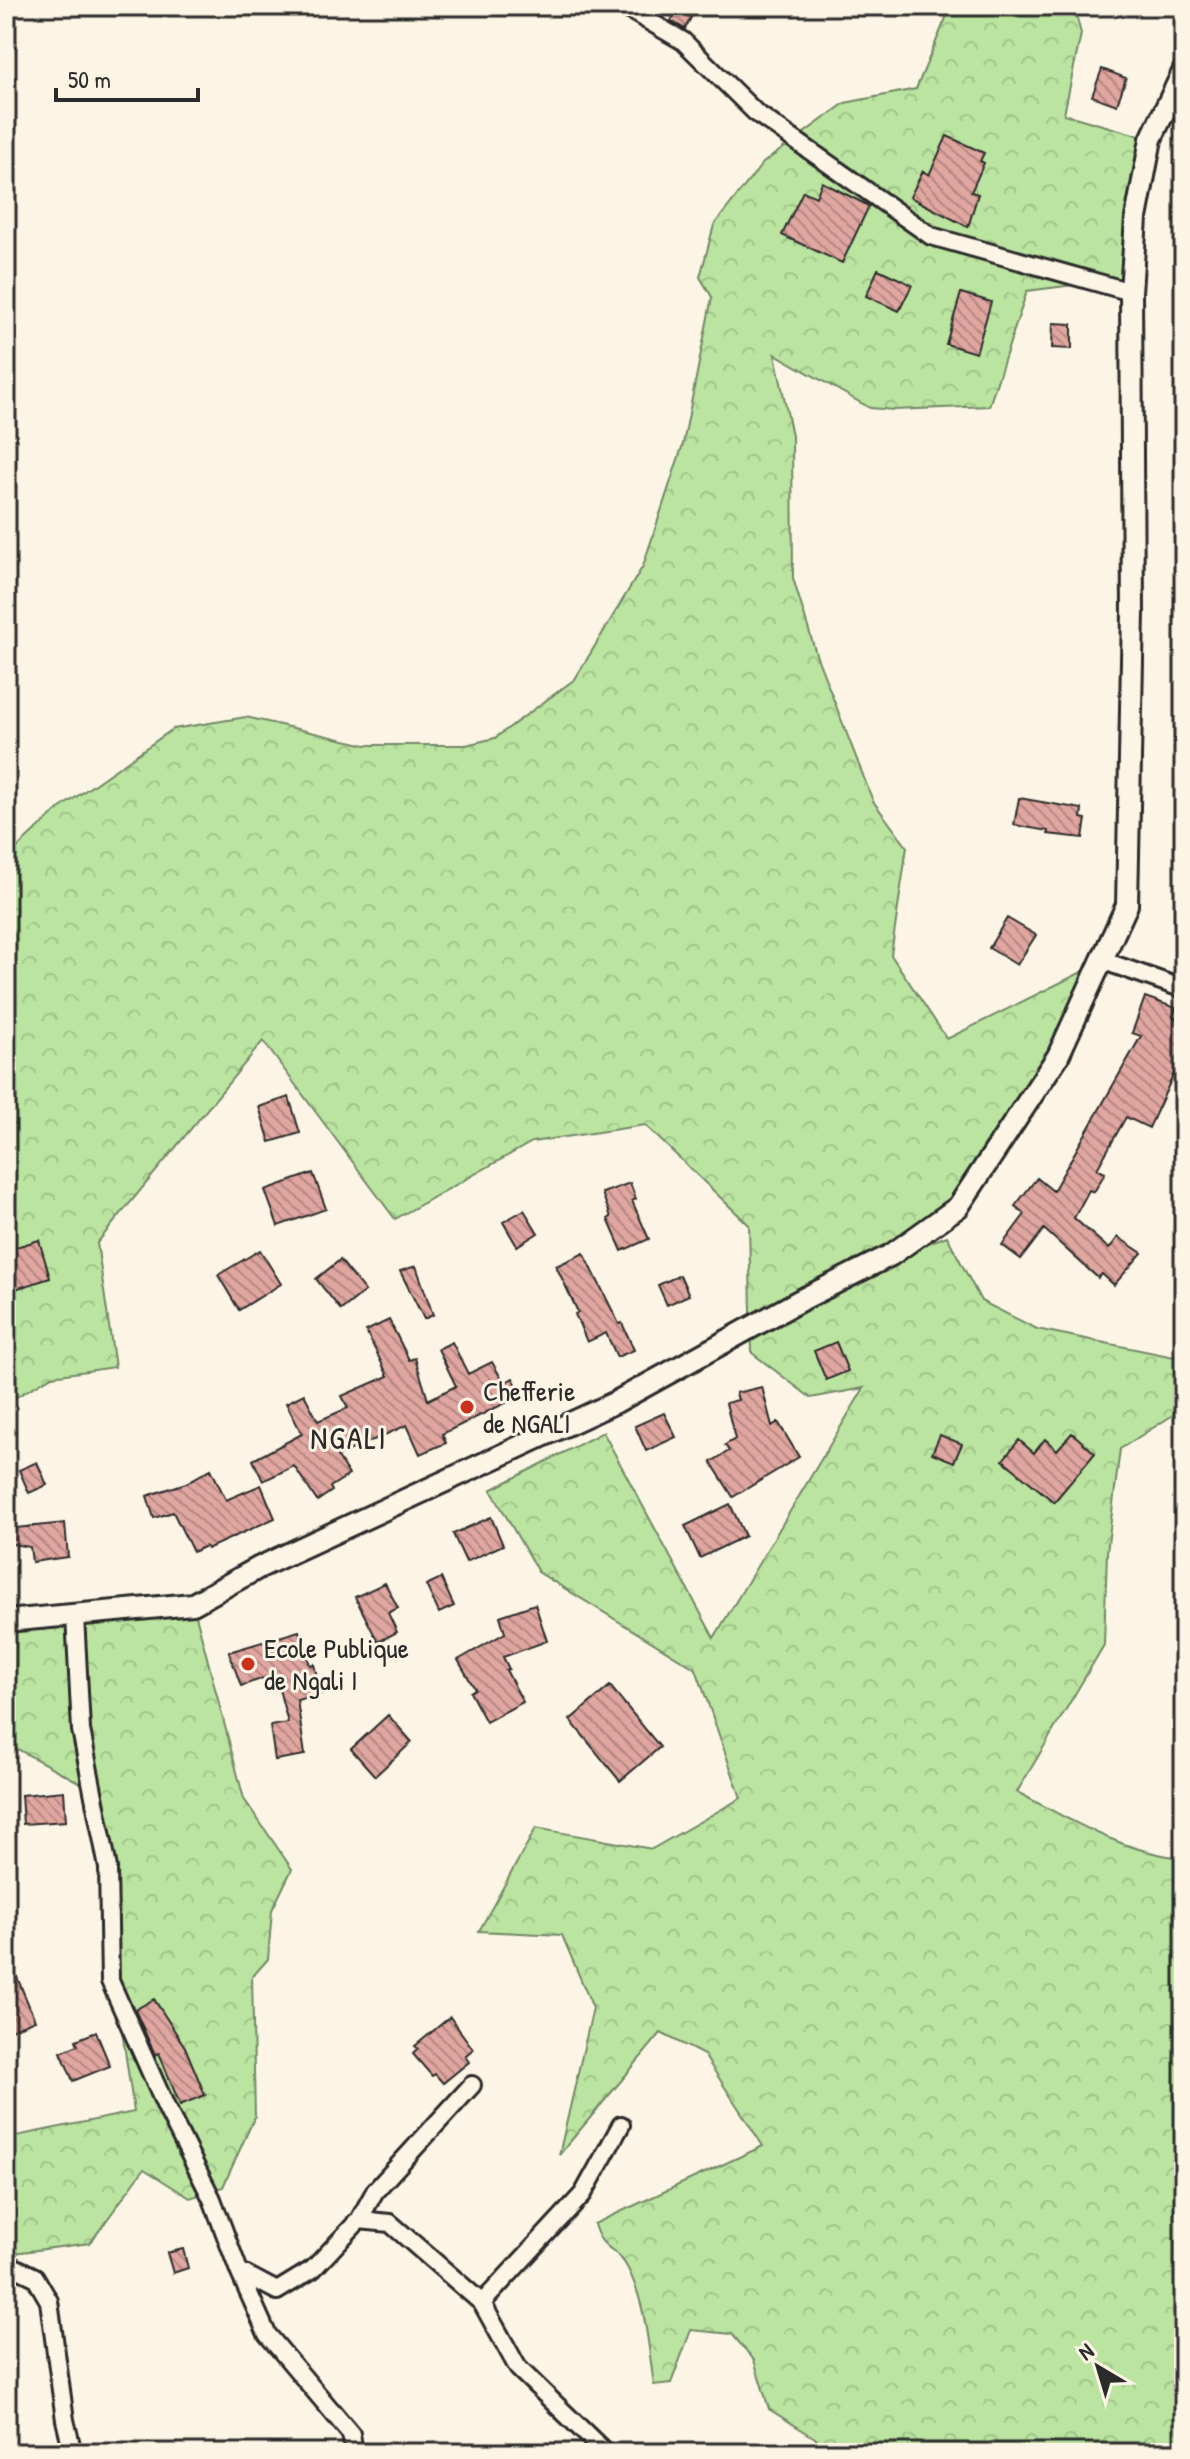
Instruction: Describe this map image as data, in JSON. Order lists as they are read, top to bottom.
{
  "districts": ["NGALI"],
  "places": ["Chefferie de NGALI", "Ecole Publique de Ngali I"],
  "scale_bar": "50 m",
  "north": "top left"
}
